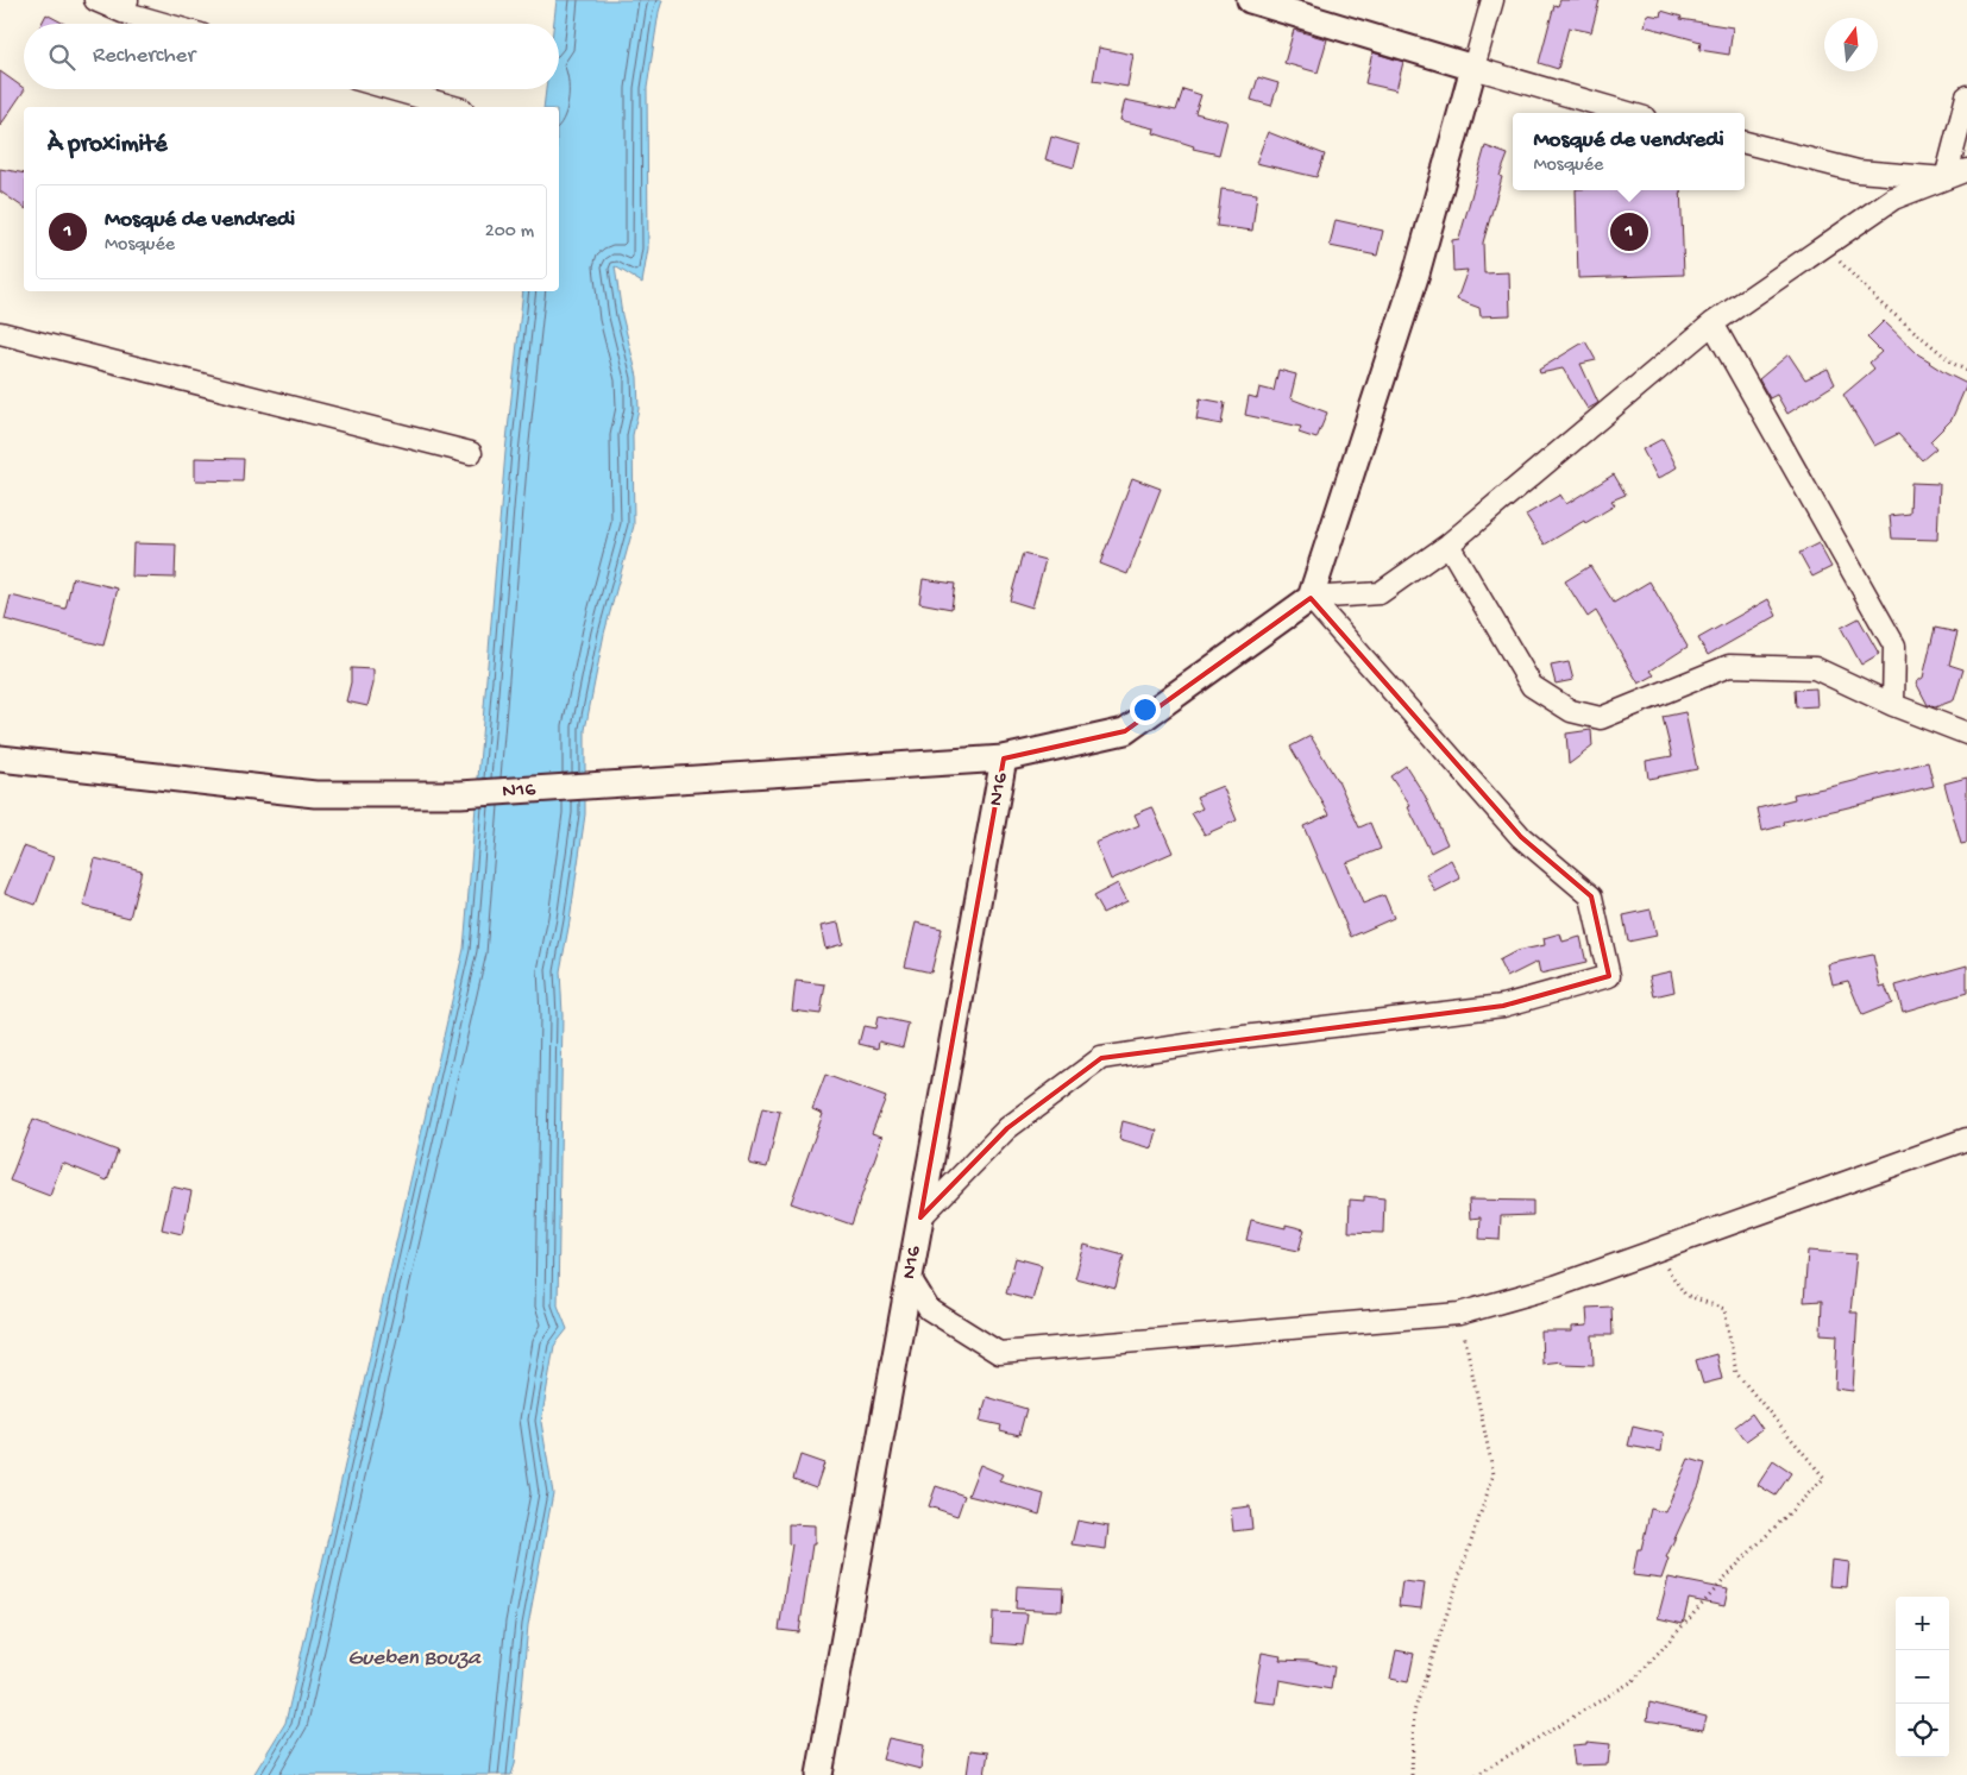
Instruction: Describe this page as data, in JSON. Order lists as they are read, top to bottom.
{
  "streets": {
    "street": ["N16"]
  },
  "water": ["Gueben Bouza"],
  "north": "top",
  "page": {
    "search": "Rechercher",
    "heading": "À proximité",
    "popup": ["Mosqué de vendredi", "Mosquée"],
    "list": [
      {
        "mark": "1",
        "name": "Mosqué de vendredi",
        "note": "Mosquée",
        "value": "200 m"
      }
    ],
    "pins": "1",
    "map_buttons": ["+", "−"]
  }
}
